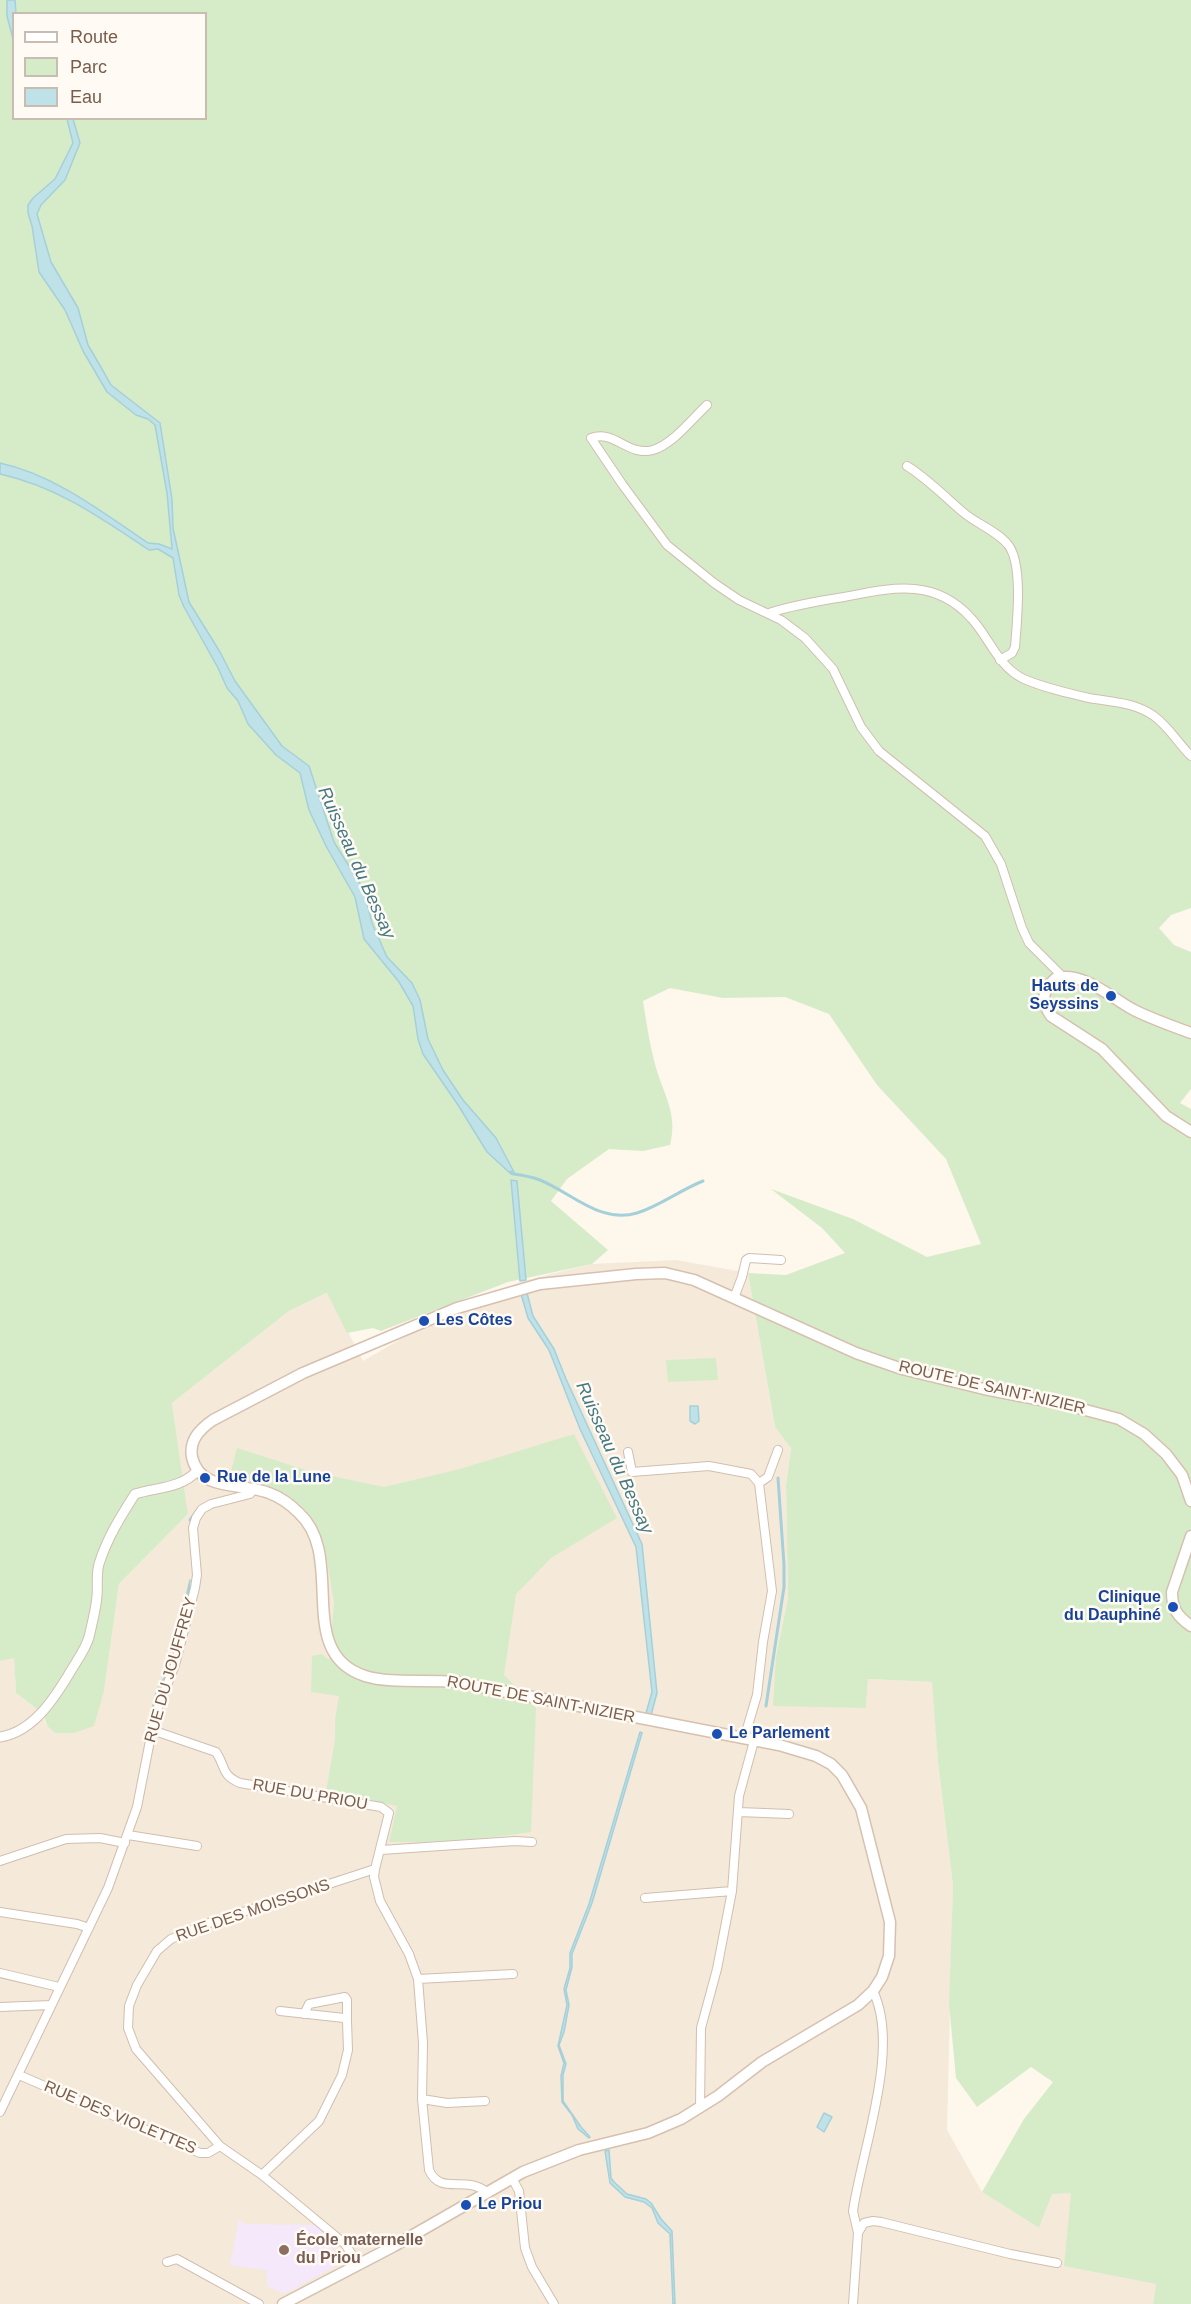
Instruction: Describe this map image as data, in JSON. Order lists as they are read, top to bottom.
{
  "streets": {
    "main road": ["ROUTE DE SAINT-NIZIER"],
    "street": [
      "RUE DU JOUFFREY",
      "RUE DU PRIOU",
      "RUE DES MOISSONS",
      "RUE DES VIOLETTES"
    ]
  },
  "crossings": [
    ["ROUTE DE SAINT-NIZIER", "RUE DU JOUFFREY"],
    ["ROUTE DE SAINT-NIZIER", "RUE DES MOISSONS"],
    ["RUE DU JOUFFREY", "RUE DU PRIOU"],
    ["RUE DU JOUFFREY", "RUE DES VIOLETTES"],
    ["RUE DES MOISSONS", "RUE DES VIOLETTES"]
  ],
  "water": ["Ruisseau du Bessay"],
  "places": [
    "Hauts de Seyssins",
    "Les Côtes",
    "Rue de la Lune",
    "Clinique du Dauphiné",
    "Le Parlement",
    "Le Priou",
    "École maternelle du Priou"
  ],
  "legend": ["Route", "Parc", "Eau"]
}
